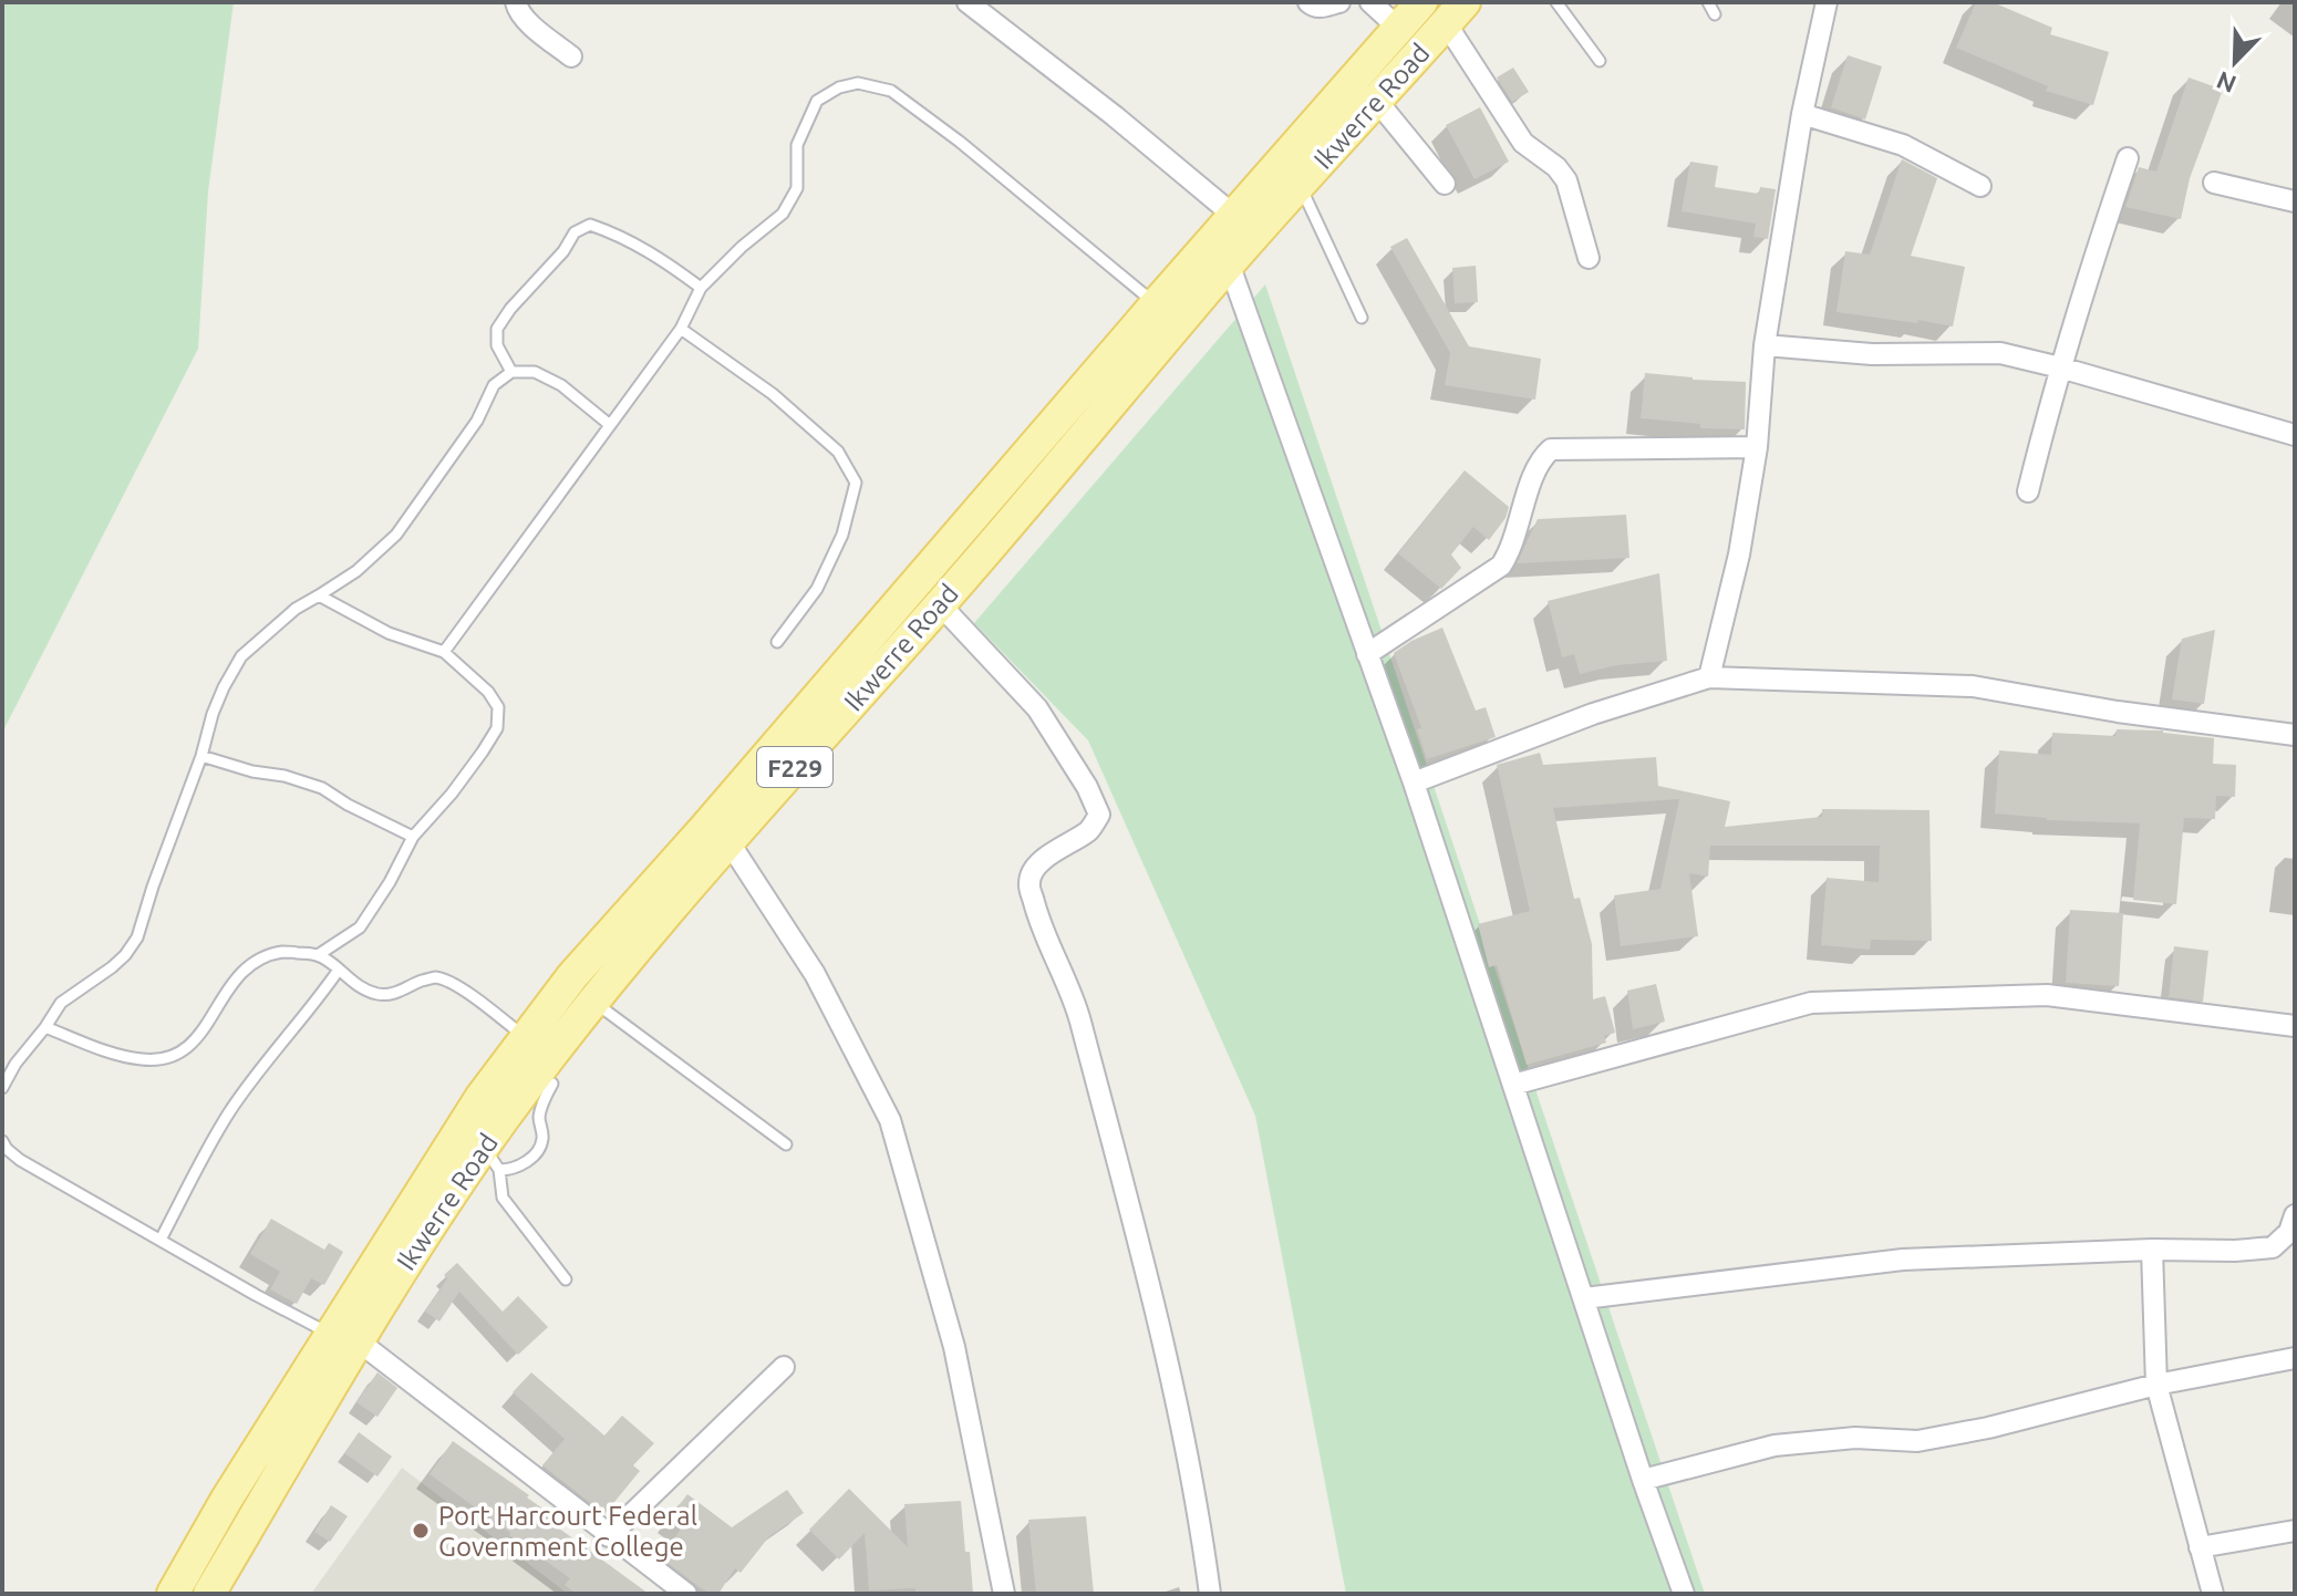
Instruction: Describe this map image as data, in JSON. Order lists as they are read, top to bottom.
{
  "streets": {
    "main road": ["Ikwerre Road", "F229"]
  },
  "places": ["Port Harcourt Federal Government College"],
  "north": "bottom left"
}
